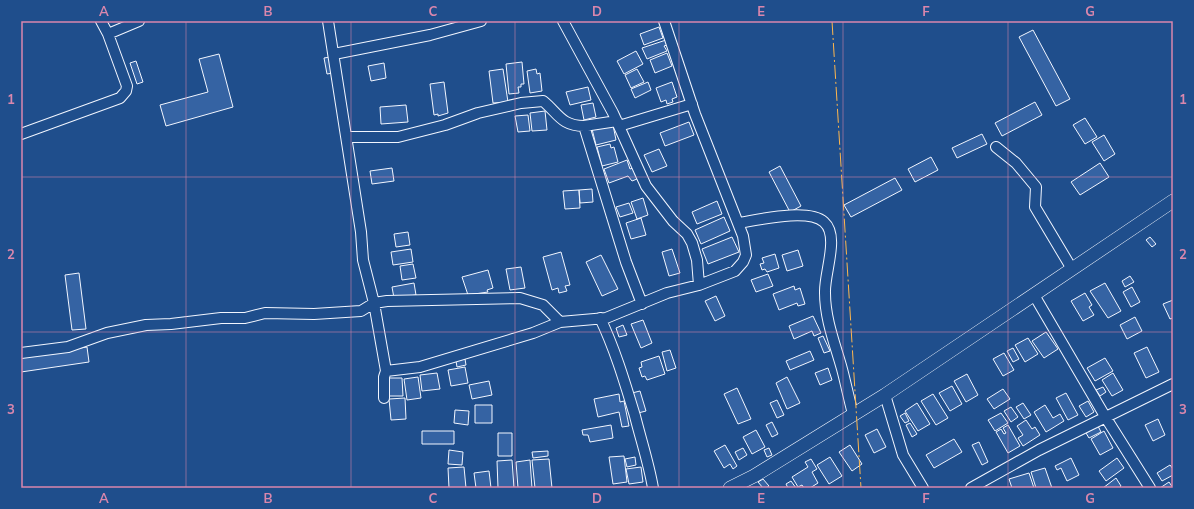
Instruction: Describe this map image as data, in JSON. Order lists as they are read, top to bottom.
{
  "grid": {
    "columns": [
      "A",
      "B",
      "C",
      "D",
      "E",
      "F",
      "G"
    ],
    "rows": ["1", "2", "3"]
  }
}
